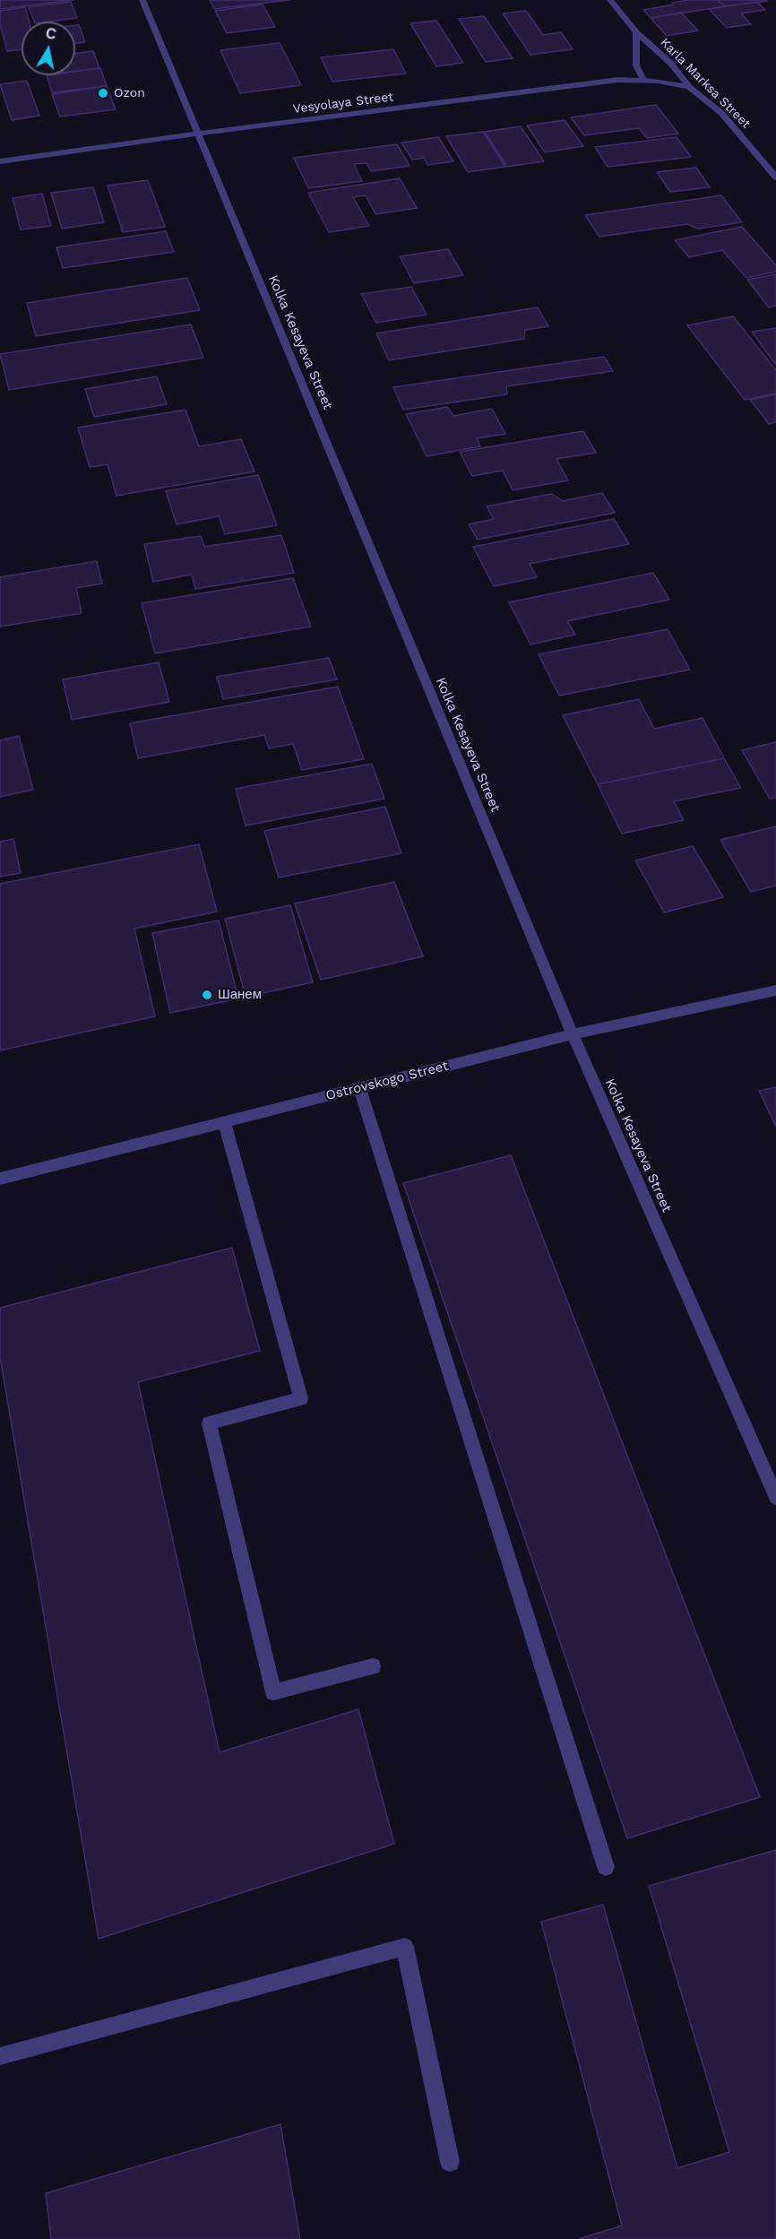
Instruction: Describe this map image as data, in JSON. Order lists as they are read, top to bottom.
{
  "streets": {
    "street": [
      "Karla Marksa Street",
      "Vesyolaya Street",
      "Kolka Kesayeva Street",
      "Ostrovskogo Street"
    ]
  },
  "crossings": [
    ["Karla Marksa Street", "Vesyolaya Street"],
    ["Vesyolaya Street", "Kolka Kesayeva Street"],
    ["Kolka Kesayeva Street", "Ostrovskogo Street"]
  ],
  "places": ["Ozon", "Шанем"],
  "north": "top"
}
